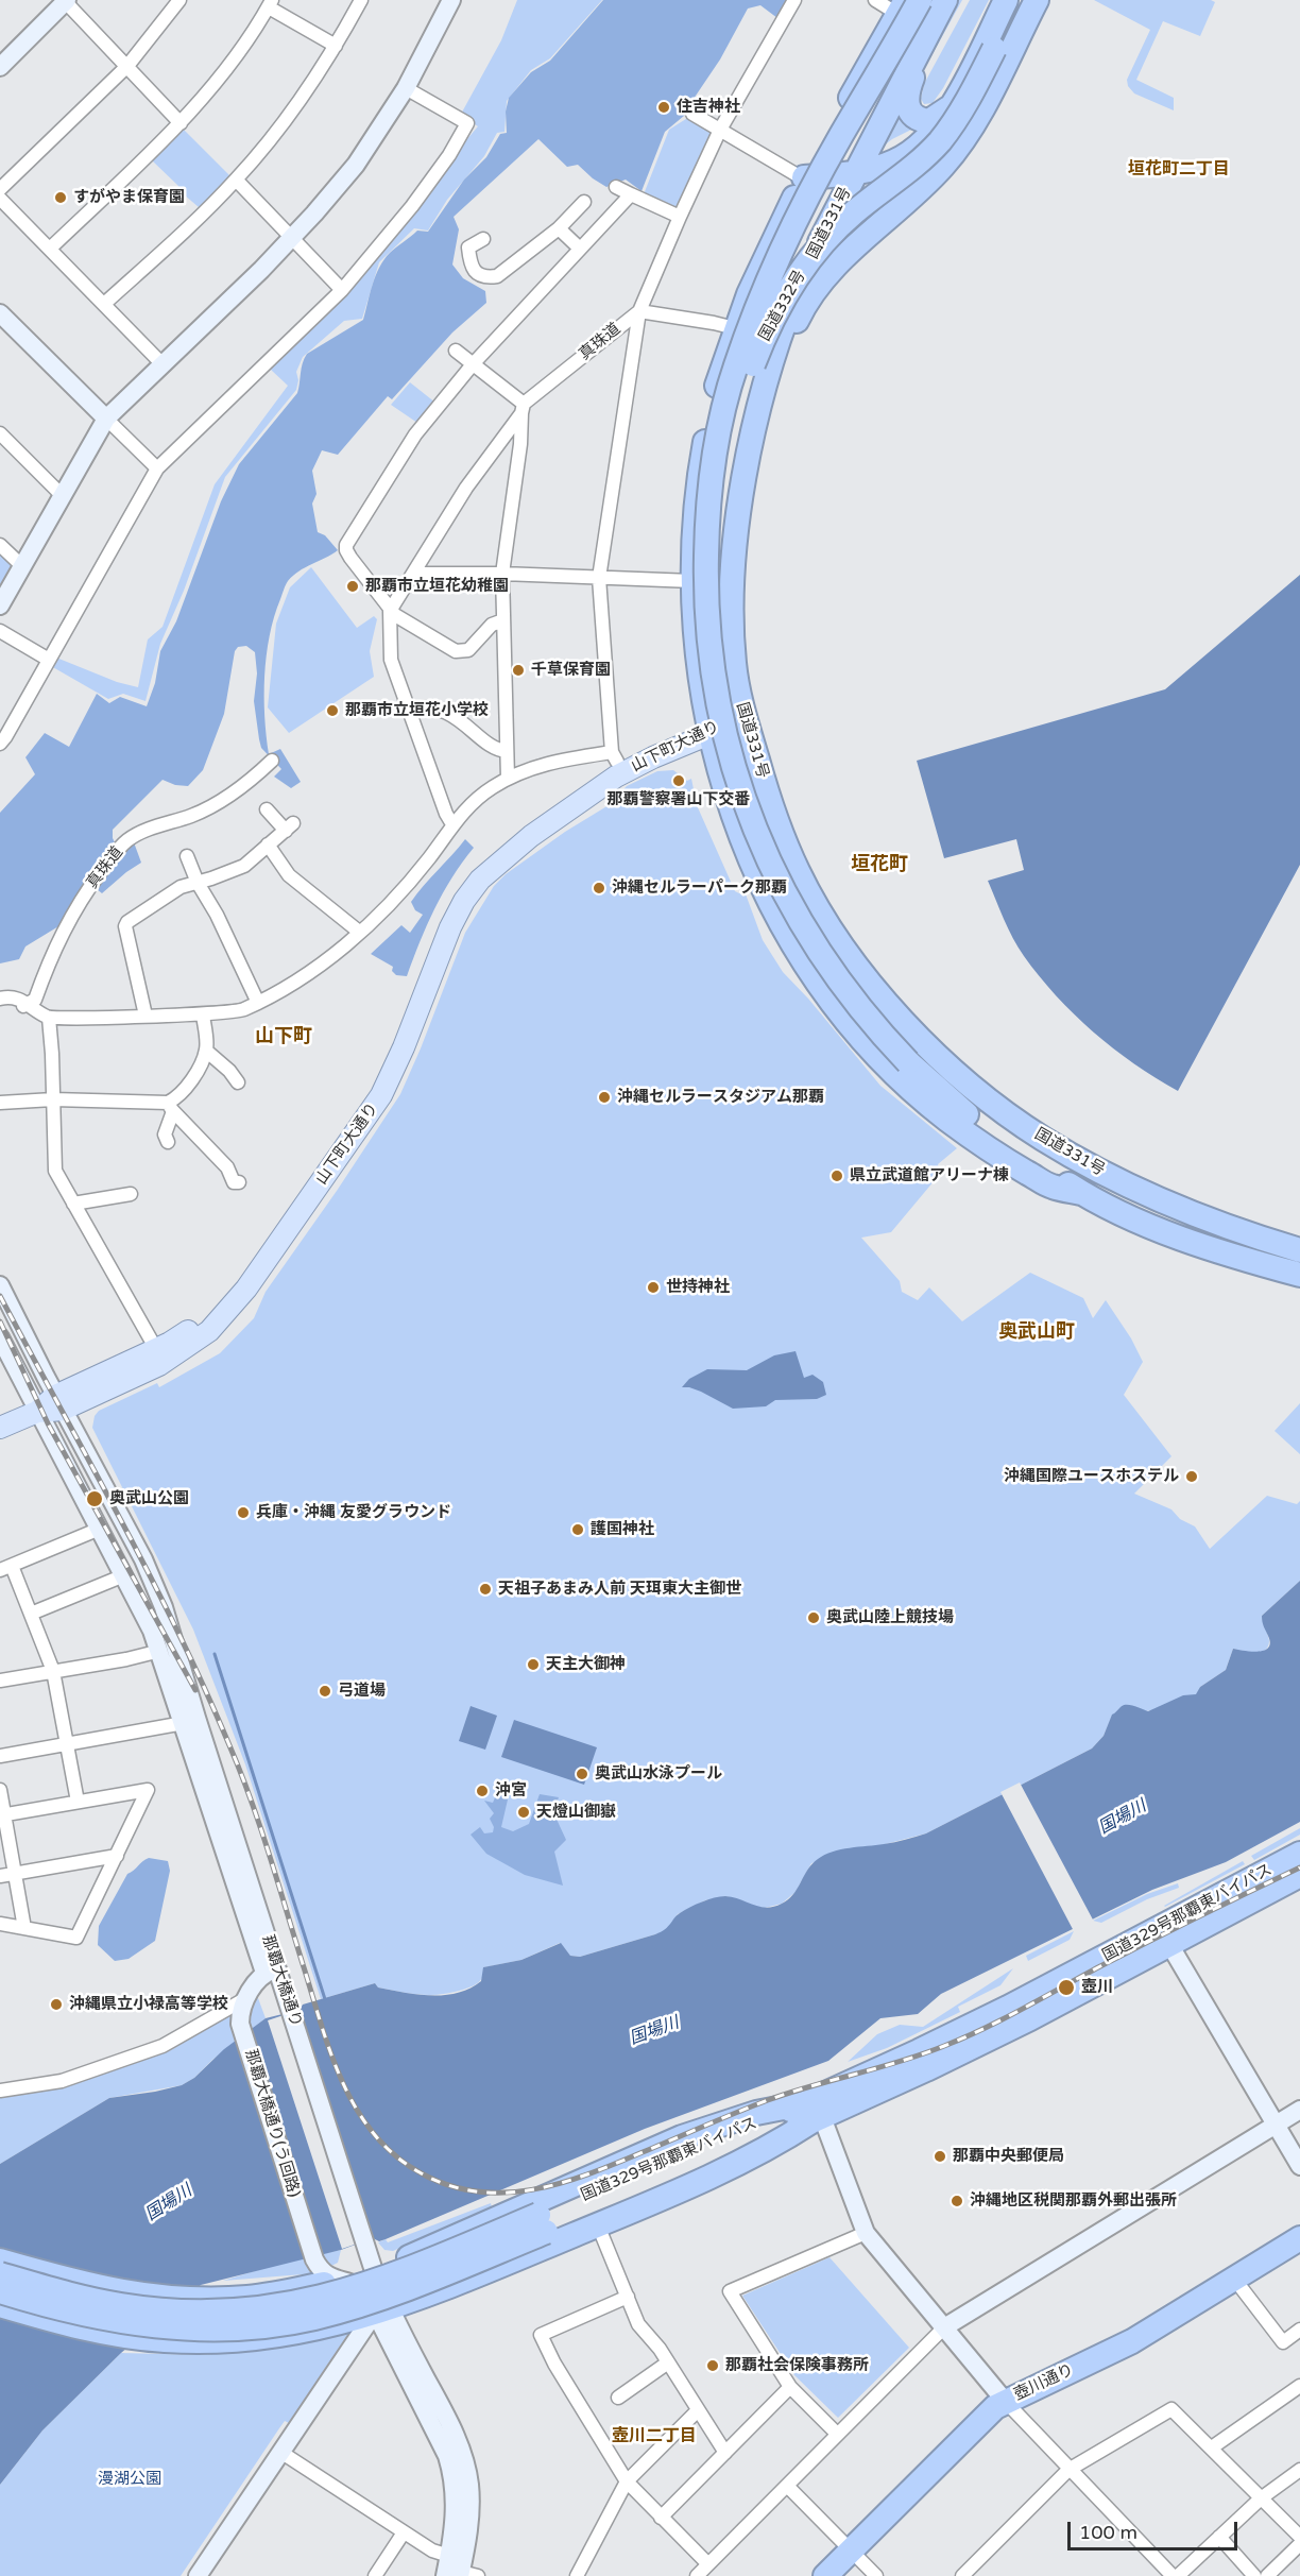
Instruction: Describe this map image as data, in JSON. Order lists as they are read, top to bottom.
{
  "streets": {
    "highway": [
      "国道331号",
      "国道332号",
      "国道329号那覇東バイパス",
      "壺川通り"
    ],
    "main road": ["山下町大通り", "那覇大橋通り", "那覇大橋通り(う回路)"],
    "street": ["真珠道"]
  },
  "crossings": [
    ["国道331号", "国道332号"],
    ["国道331号", "山下町大通り"],
    ["山下町大通り", "那覇大橋通り"],
    ["那覇大橋通り", "那覇大橋通り(う回路)"]
  ],
  "districts": [
    "垣花町二丁目",
    "垣花町",
    "山下町",
    "奥武山町",
    "壺川二丁目"
  ],
  "water": ["国場川"],
  "parks": ["漫湖公園"],
  "places": [
    "住吉神社",
    "すがやま保育園",
    "那覇市立垣花幼稚園",
    "千草保育園",
    "那覇市立垣花小学校",
    "那覇警察署山下交番",
    "沖縄セルラーパーク那覇",
    "沖縄セルラースタジアム那覇",
    "県立武道館アリーナ棟",
    "世持神社",
    "沖縄国際ユースホステル",
    "奥武山公園",
    "兵庫・沖縄 友愛グラウンド",
    "護国神社",
    "天祖子あまみ人前 天珥東大主御世",
    "奥武山陸上競技場",
    "天主大御神",
    "弓道場",
    "奥武山水泳プール",
    "沖宮",
    "天燈山御嶽",
    "壺川",
    "沖縄県立小禄高等学校",
    "那覇中央郵便局",
    "沖縄地区税関那覇外郵出張所",
    "那覇社会保険事務所"
  ],
  "scale_bar": "100 m"
}
